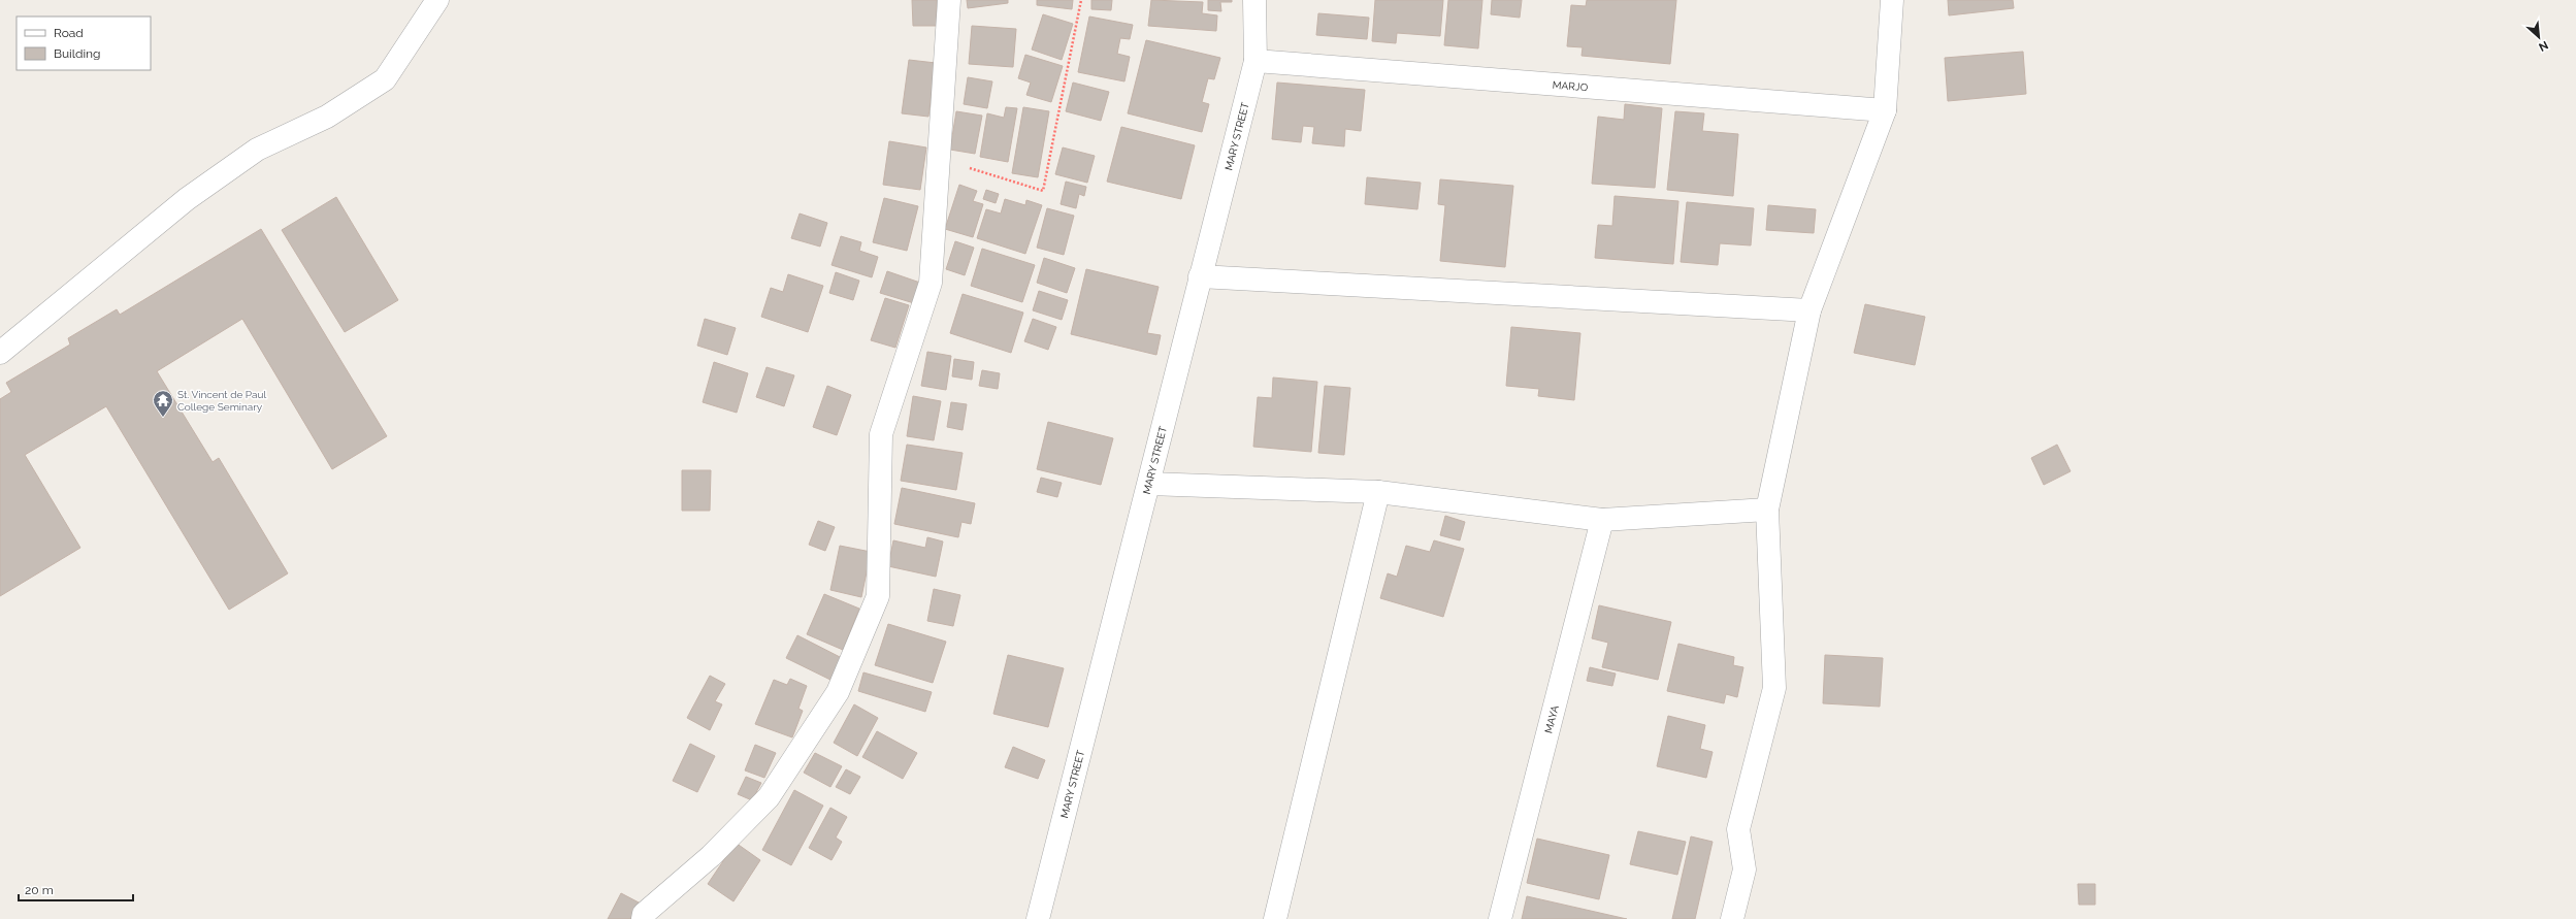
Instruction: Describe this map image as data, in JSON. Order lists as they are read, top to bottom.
{
  "streets": {
    "street": ["MARJO", "MARY STREET", "MAYA"]
  },
  "crossings": [
    ["MARJO", "MARY STREET"]
  ],
  "places": {
    "temple": ["St. Vincent de Paul College Seminary"]
  },
  "legend": ["Road", "Building"],
  "scale_bar": "20 m",
  "north": "bottom right"
}
